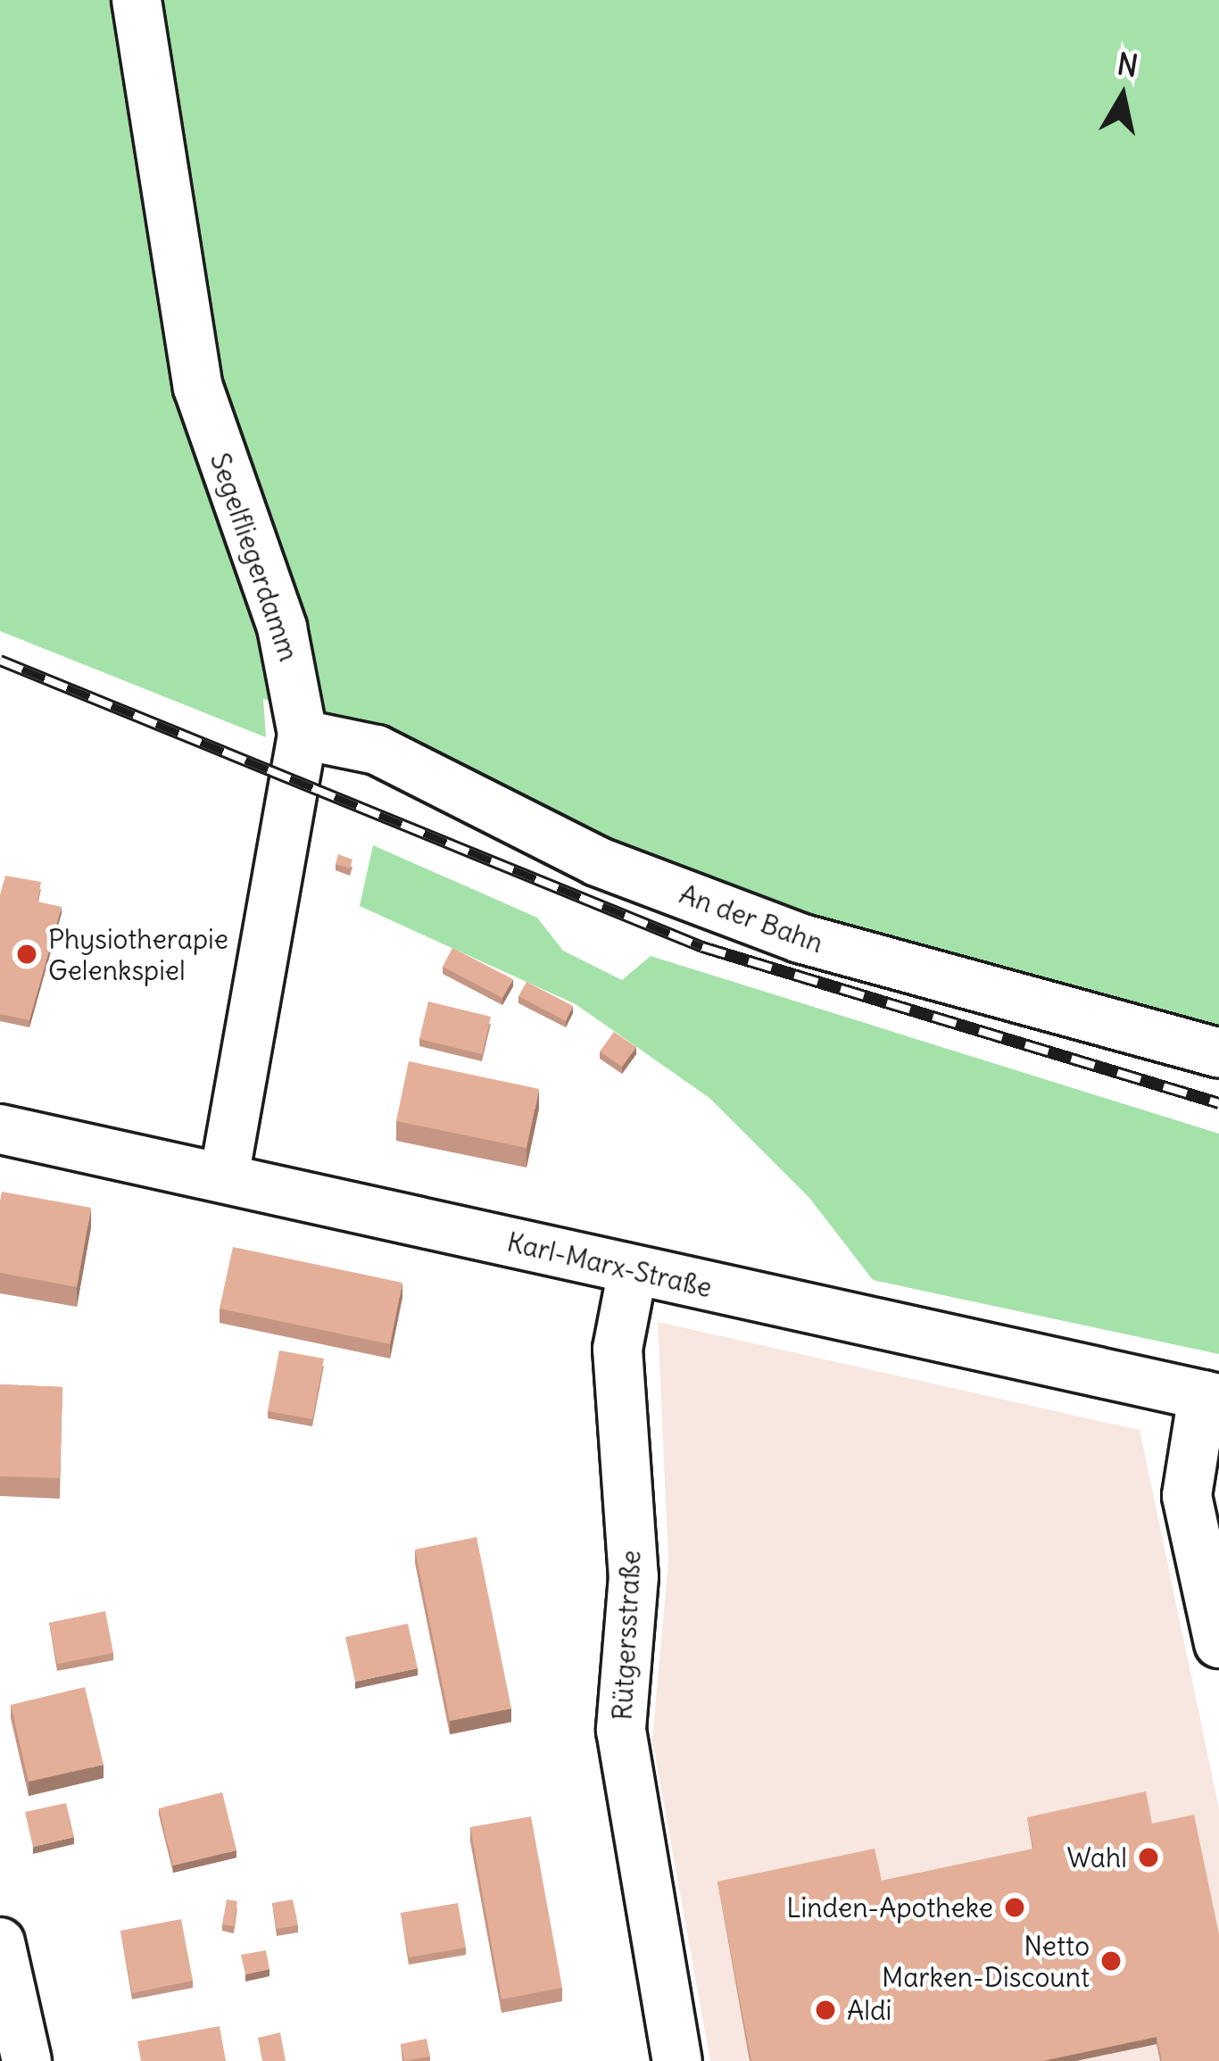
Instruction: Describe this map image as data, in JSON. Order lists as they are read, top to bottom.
{
  "streets": {
    "street": [
      "Segelfliegerdamm",
      "An der Bahn",
      "Karl-Marx-Straße",
      "Rütgersstraße"
    ]
  },
  "crossings": [
    ["Segelfliegerdamm", "An der Bahn"],
    ["Segelfliegerdamm", "Karl-Marx-Straße"],
    ["Karl-Marx-Straße", "Rütgersstraße"]
  ],
  "places": [
    "Physiotherapie Gelenkspiel",
    "Wahl",
    "Linden-Apotheke",
    "Netto Marken-Discount",
    "Aldi"
  ],
  "north": "top"
}
